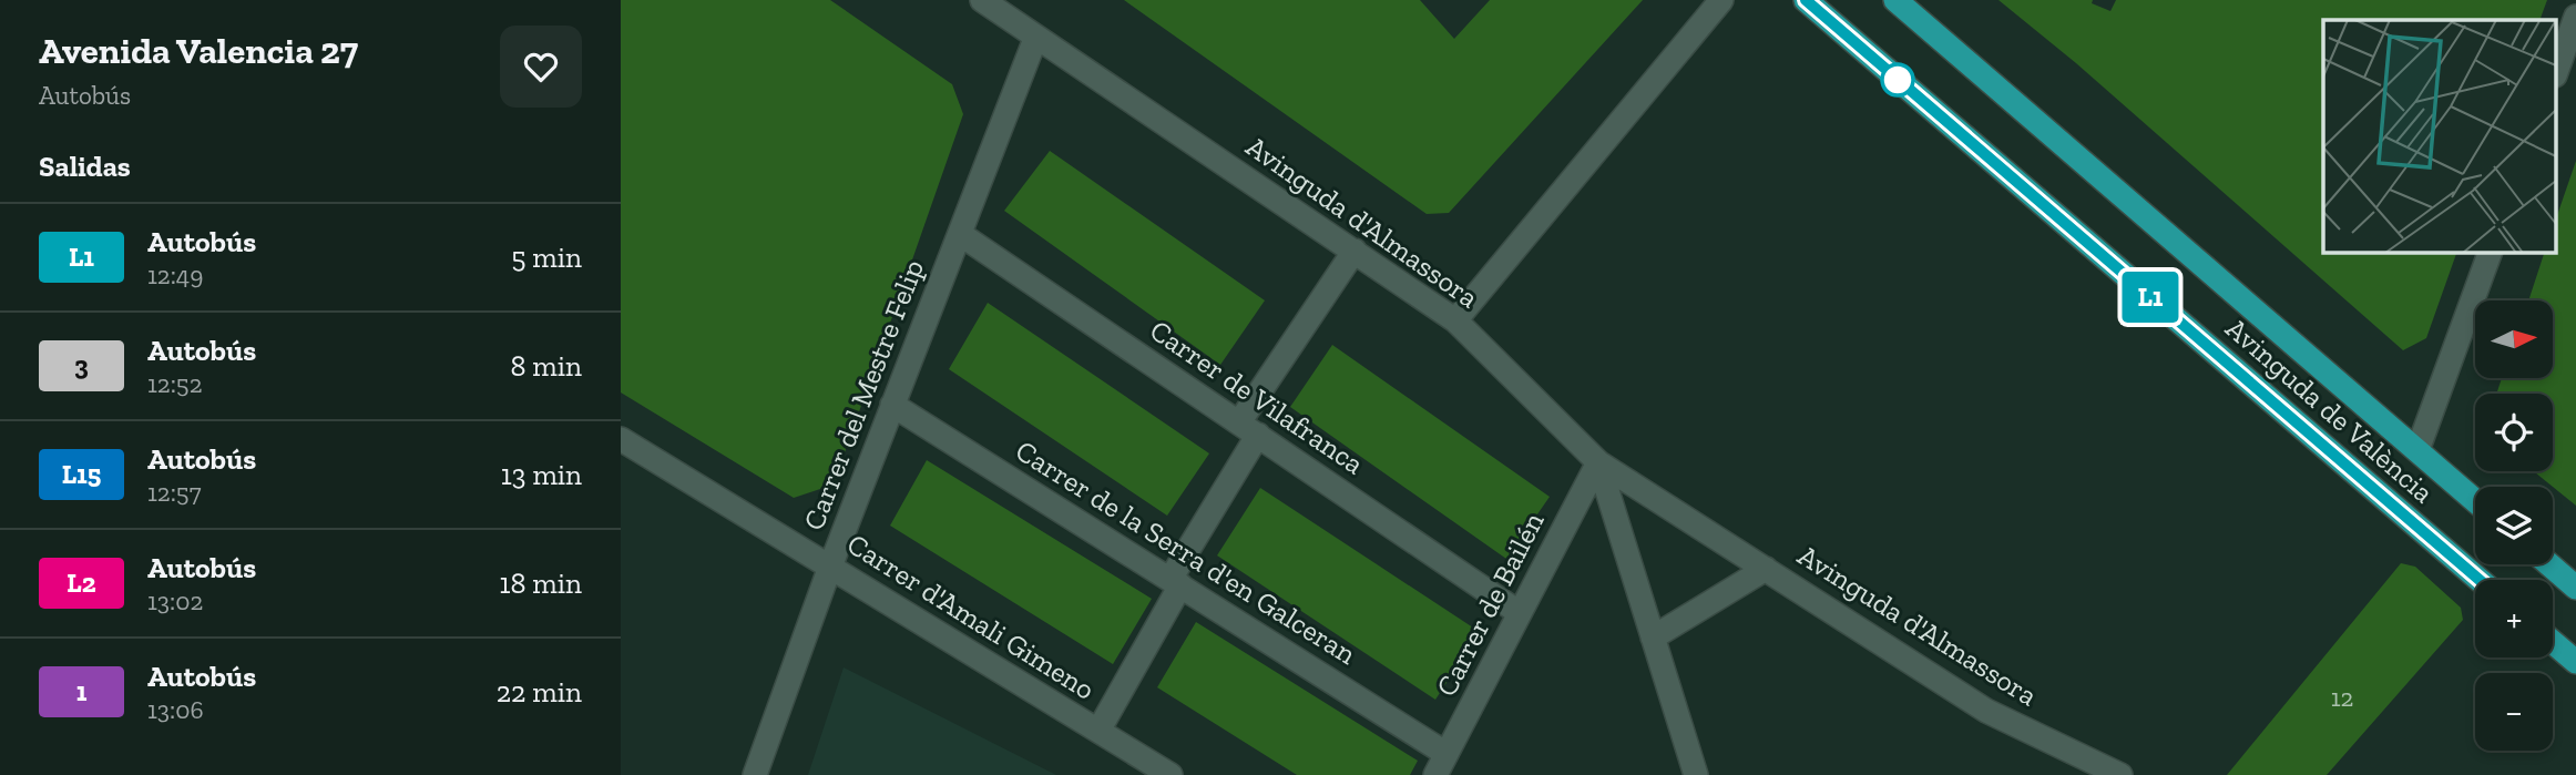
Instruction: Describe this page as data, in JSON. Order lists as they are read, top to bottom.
{
  "streets": {
    "main road": ["Avinguda de València"],
    "street": [
      "Avinguda d'Almassora",
      "Carrer del Mestre Felip",
      "Carrer de Vilafranca",
      "Carrer de la Serra d'en Galceran",
      "Carrer de Bailén",
      "Carrer d'Amali Gimeno"
    ]
  },
  "crossings": [
    ["Avinguda d'Almassora", "Carrer del Mestre Felip"],
    ["Avinguda d'Almassora", "Carrer de Bailén"],
    ["Carrer del Mestre Felip", "Carrer de Vilafranca"],
    ["Carrer del Mestre Felip", "Carrer de la Serra d'en Galceran"],
    ["Carrer del Mestre Felip", "Carrer d'Amali Gimeno"],
    ["Carrer de Vilafranca", "Carrer de Bailén"],
    ["Carrer de la Serra d'en Galceran", "Carrer de Bailén"]
  ],
  "lines": ["bus line L1"],
  "house_numbers": ["12"],
  "north": "right",
  "page": {
    "heading": [
      ["Avenida Valencia 27", "Autobús"],
      "Salidas"
    ],
    "on_map": "L1",
    "list": [
      {
        "mark": "L1",
        "name": "Autobús",
        "note": "12:49",
        "value": "5 min"
      },
      {
        "mark": "3",
        "name": "Autobús",
        "note": "12:52",
        "value": "8 min"
      },
      {
        "mark": "L15",
        "name": "Autobús",
        "note": "12:57",
        "value": "13 min"
      },
      {
        "mark": "L2",
        "name": "Autobús",
        "note": "13:02",
        "value": "18 min"
      },
      {
        "mark": "1",
        "name": "Autobús",
        "note": "13:06",
        "value": "22 min"
      }
    ],
    "map_buttons": ["+", "−"]
  }
}
